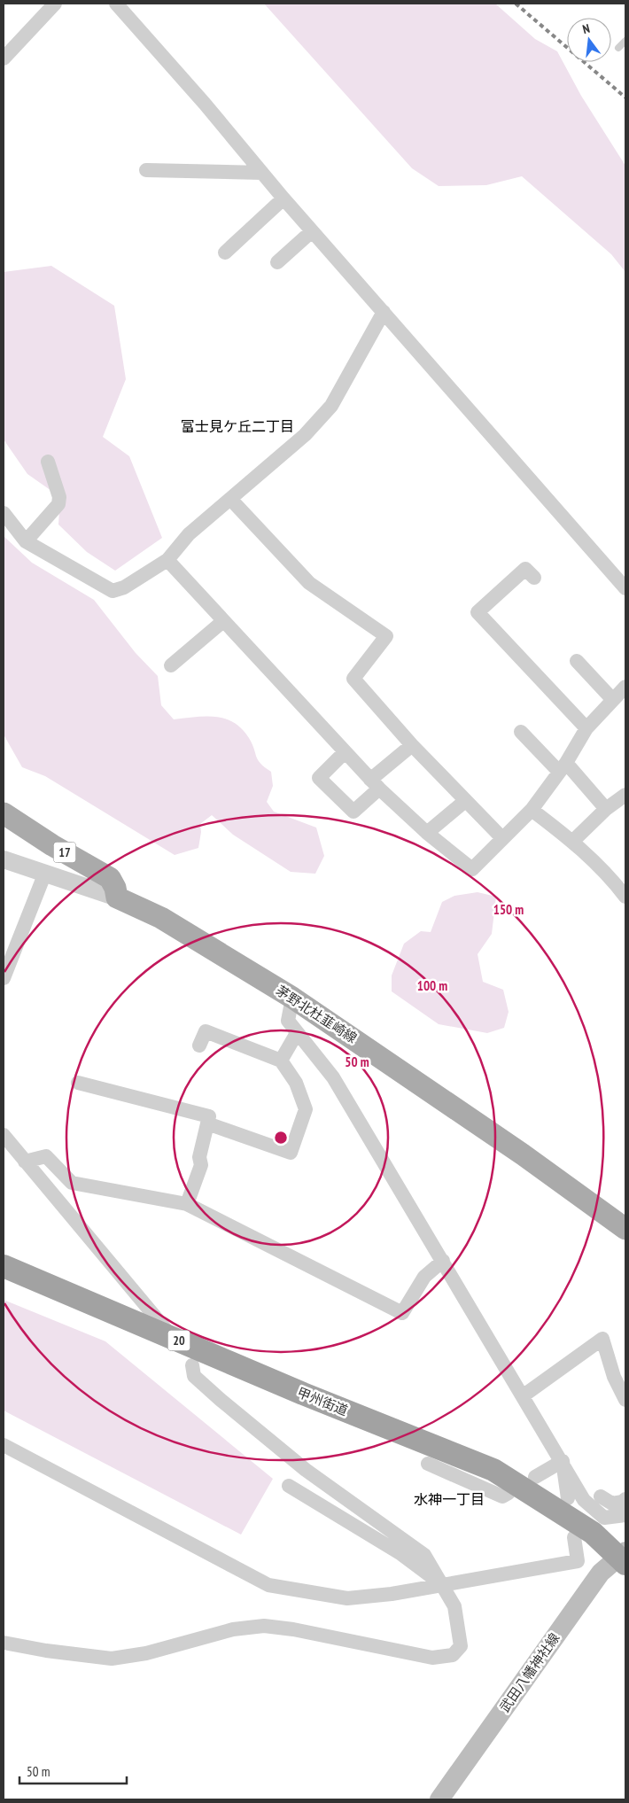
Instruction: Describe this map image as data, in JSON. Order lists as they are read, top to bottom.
{
  "streets": {
    "highway": ["20", "甲州街道"],
    "main road": ["17", "茅野北杜韮崎線", "武田八幡神社線"]
  },
  "crossings": [
    ["17", "茅野北杜韮崎線"],
    ["甲州街道", "武田八幡神社線"]
  ],
  "districts": ["富士見ケ丘二丁目", "水神一丁目"],
  "scale_bar": "50 m",
  "north": "top",
  "rings": ["150 m", "100 m", "50 m"]
}
